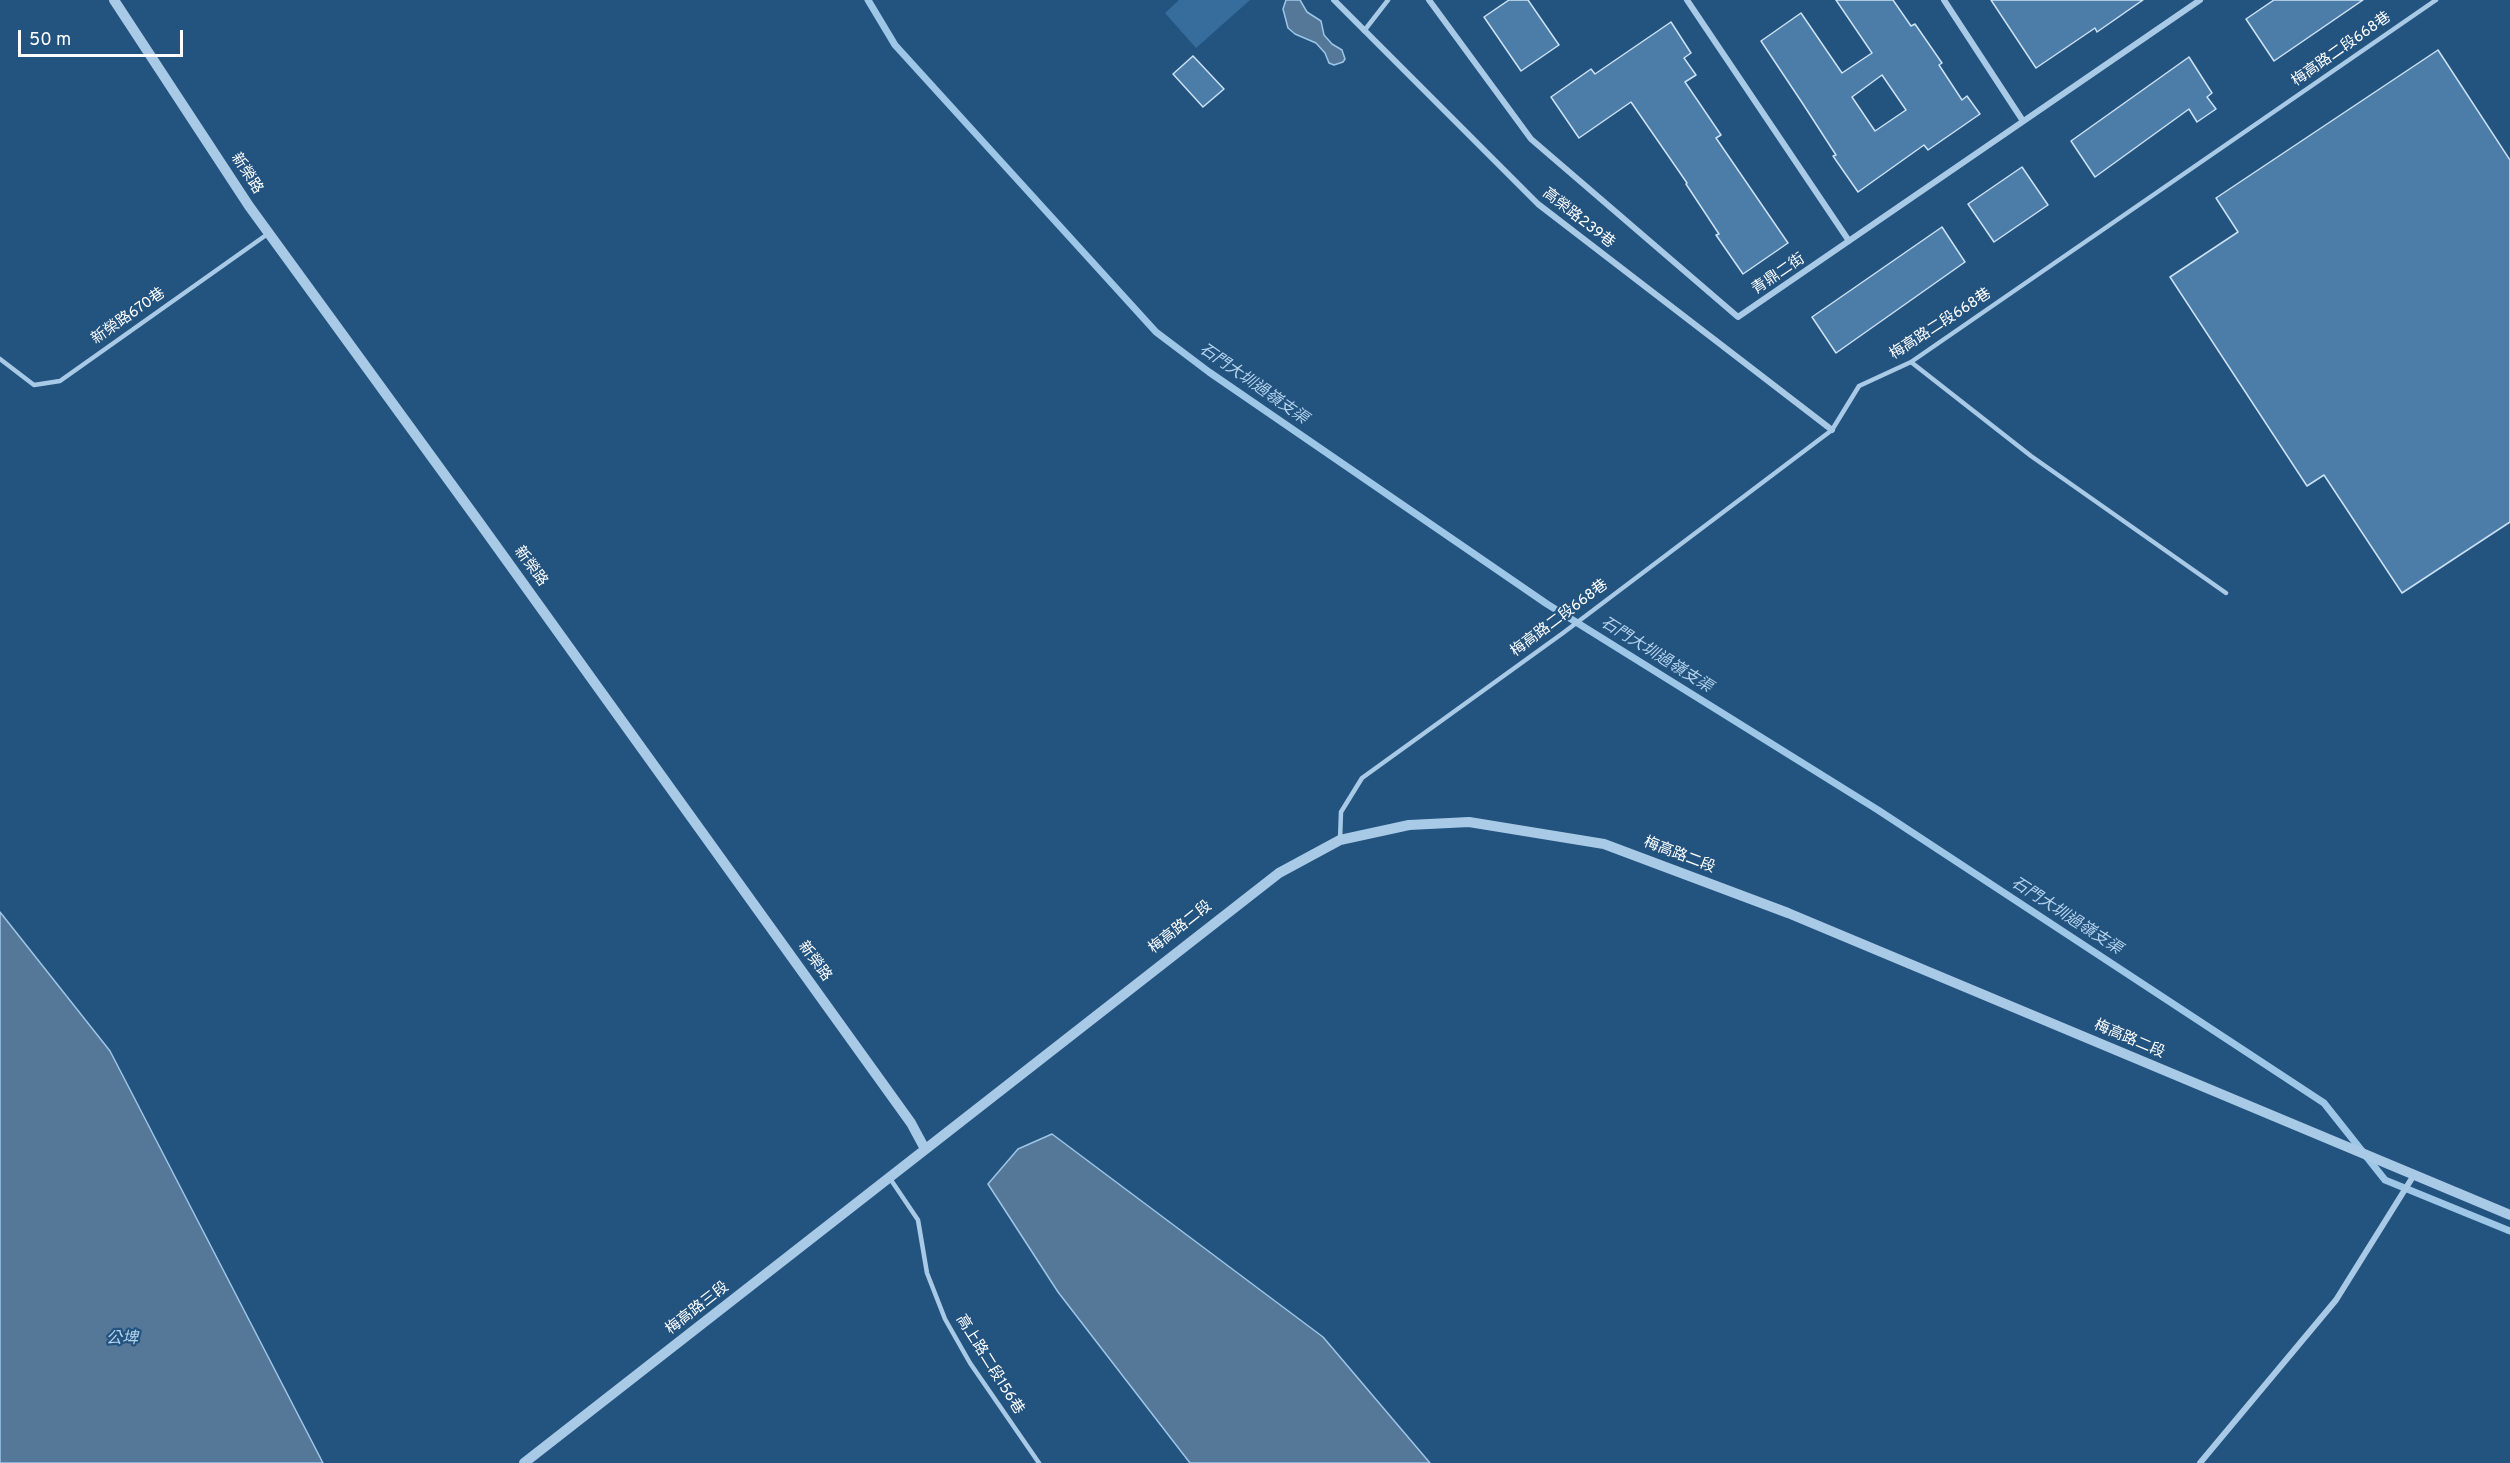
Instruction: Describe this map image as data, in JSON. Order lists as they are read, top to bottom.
{
  "streets": {
    "street": [
      "新榮路",
      "高榮路239巷",
      "青鼎二街",
      "梅高路二段",
      "梅高路三段"
    ],
    "lane": ["梅高路二段668巷", "新榮路670巷", "高上路二段156巷"]
  },
  "crossings": [
    ["梅高路二段668巷", "高榮路239巷"],
    ["梅高路二段668巷", "梅高路二段"],
    ["新榮路", "新榮路670巷"],
    ["新榮路", "梅高路二段"],
    ["梅高路二段", "梅高路三段"],
    ["梅高路二段", "高上路二段156巷"],
    ["梅高路三段", "高上路二段156巷"]
  ],
  "water": ["石門大圳過嶺支渠", "公埤"],
  "scale_bar": "50 m"
}
